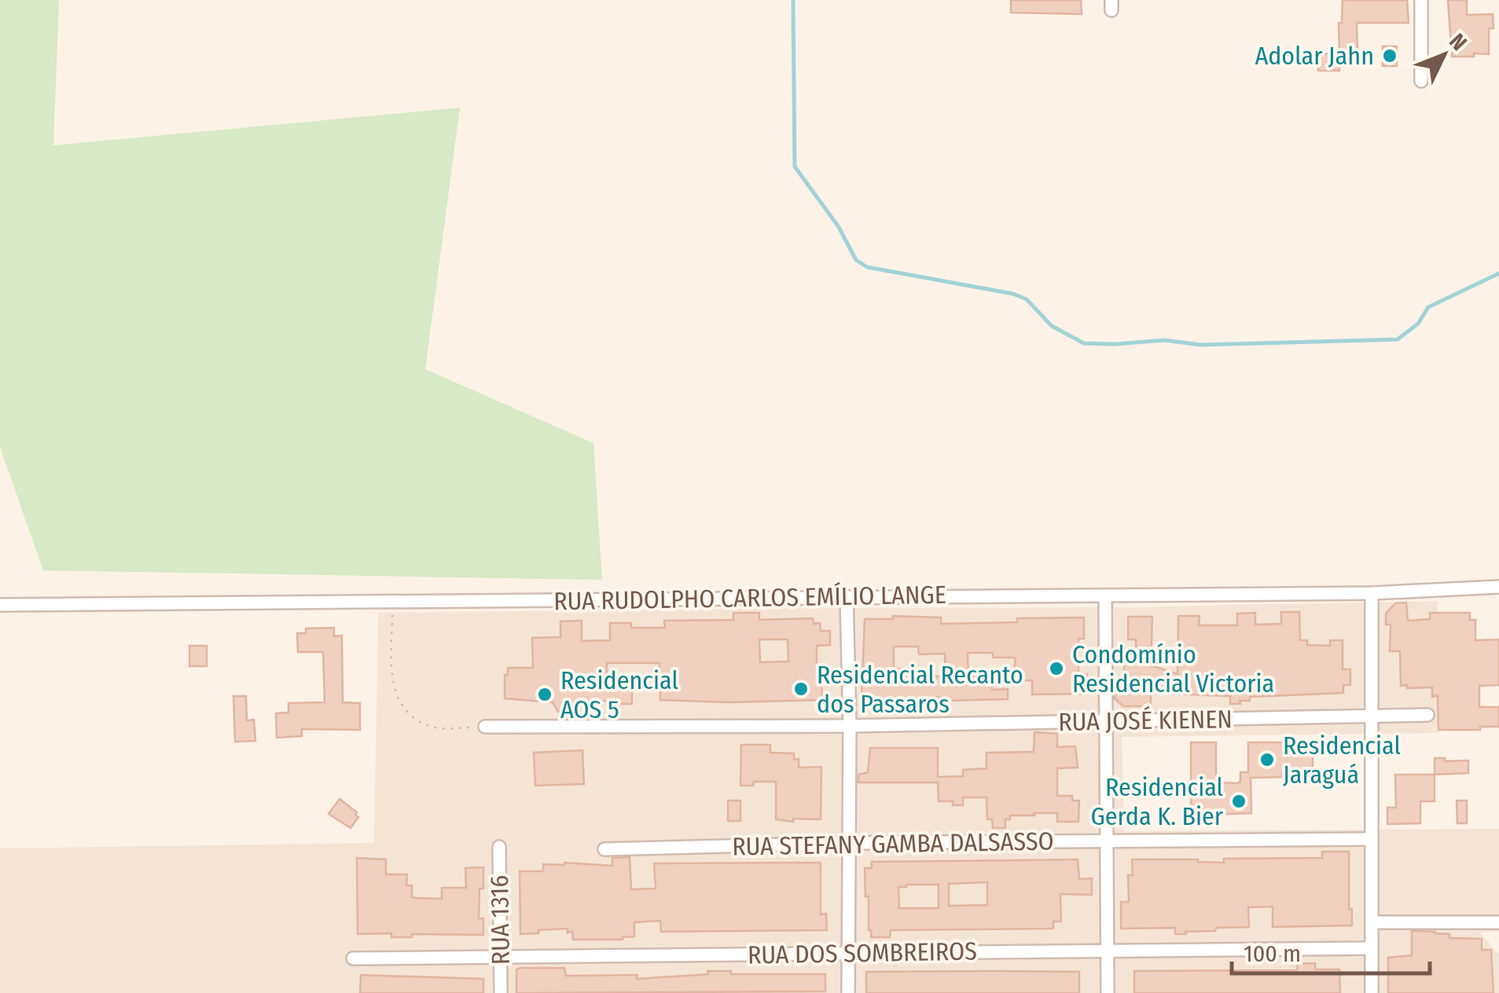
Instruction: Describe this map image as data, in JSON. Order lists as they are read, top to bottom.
{
  "streets": {
    "street": [
      "RUA RUDOLPHO CARLOS EMÍLIO LANGE",
      "RUA JOSÉ KIENEN",
      "RUA STEFANY GAMBA DALSASSO",
      "RUA 1316",
      "RUA DOS SOMBREIROS"
    ]
  },
  "crossings": [
    ["RUA 1316", "RUA DOS SOMBREIROS"]
  ],
  "places": [
    "Adolar Jahn",
    "Condomínio Residencial Victoria",
    "Residencial Recanto dos Passaros",
    "Residencial AOS 5",
    "Residencial Jaraguá",
    "Residencial Gerda K. Bier"
  ],
  "scale_bar": "100 m",
  "north": "top right"
}
